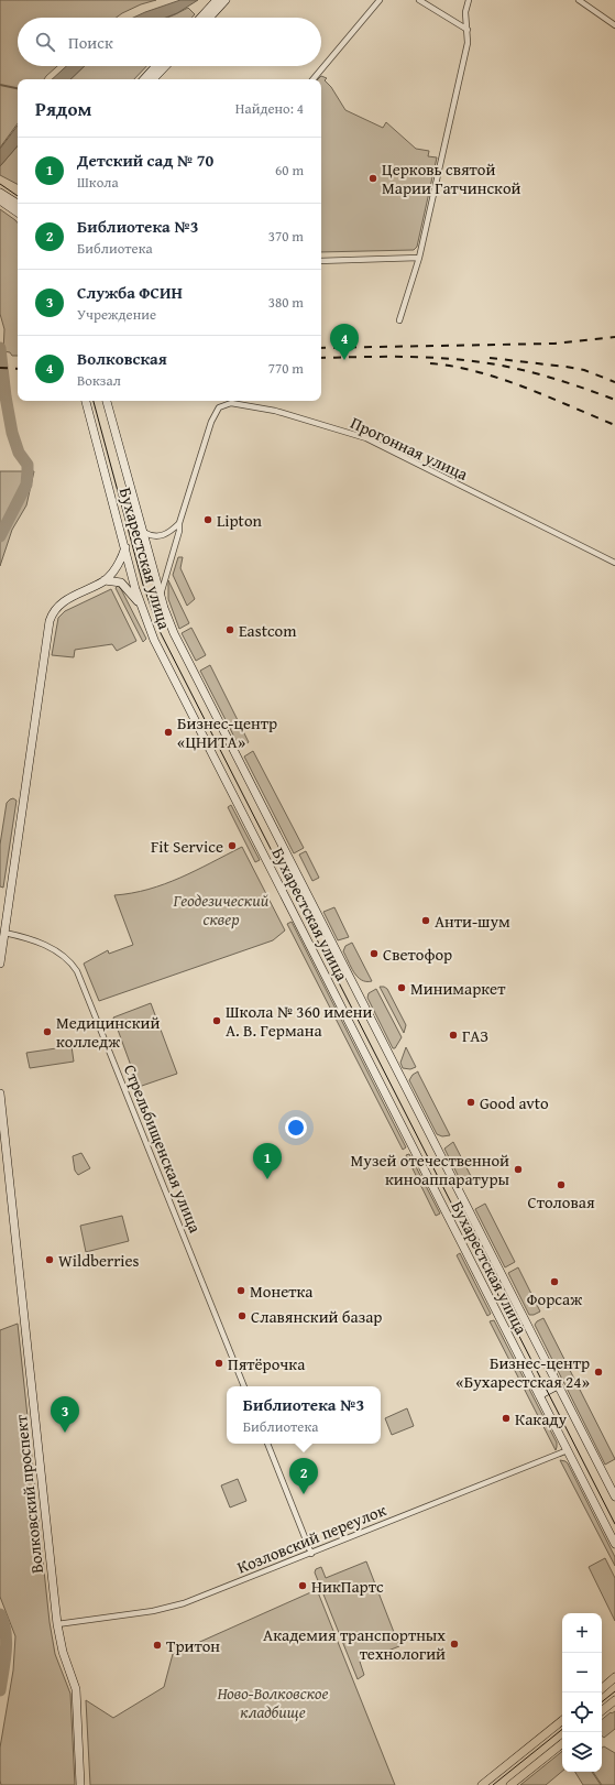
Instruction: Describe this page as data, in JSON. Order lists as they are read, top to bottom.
{
  "streets": {
    "main road": ["Бухарестская улица", "Волковский проспект"],
    "street": ["Прогонная улица", "Стрельбищенская улица", "Козловский переулок"]
  },
  "crossings": [
    ["Прогонная улица", "Бухарестская улица"],
    ["Бухарестская улица", "Козловский переулок"],
    ["Волковский проспект", "Козловский переулок"]
  ],
  "parks": ["Геодезический сквер", "Ново-Волковское кладбище"],
  "places": [
    "Церковь святой Марии Гатчинской",
    "Lipton",
    "Eastcom",
    "Бизнес-центр «ЦНИТА»",
    "Fit Service",
    "Анти-шум",
    "Светофор",
    "Минимаркет",
    "Школа № 360 имени А. В. Германа",
    "Медицинский колледж",
    "ГАЗ",
    "Good avto",
    "Музей отечественной киноаппаратуры",
    "Столовая",
    "Wildberries",
    "Форсаж",
    "Монетка",
    "Славянский базар",
    "Пятёрочка",
    "Бизнес-центр «Бухарестская 24»",
    "Какаду",
    "НикПартс",
    "Академия транспортных технологий",
    "Тритон"
  ],
  "page": {
    "search": "Поиск",
    "heading": ["Рядом", "Найдено: 4"],
    "list": [
      {
        "mark": "1",
        "name": "Детский сад № 70",
        "note": "Школа",
        "value": "60 m"
      },
      {
        "mark": "2",
        "name": "Библиотека №3",
        "note": "Библиотека",
        "value": "370 m"
      },
      {
        "mark": "3",
        "name": "Служба ФСИН",
        "note": "Учреждение",
        "value": "380 m"
      },
      {
        "mark": "4",
        "name": "Волковская",
        "note": "Вокзал",
        "value": "770 m"
      }
    ],
    "pins": [
      "4",
      "1",
      "3",
      "2"
    ],
    "popup": ["Библиотека №3", "Библиотека"],
    "map_buttons": ["+", "−"]
  }
}
